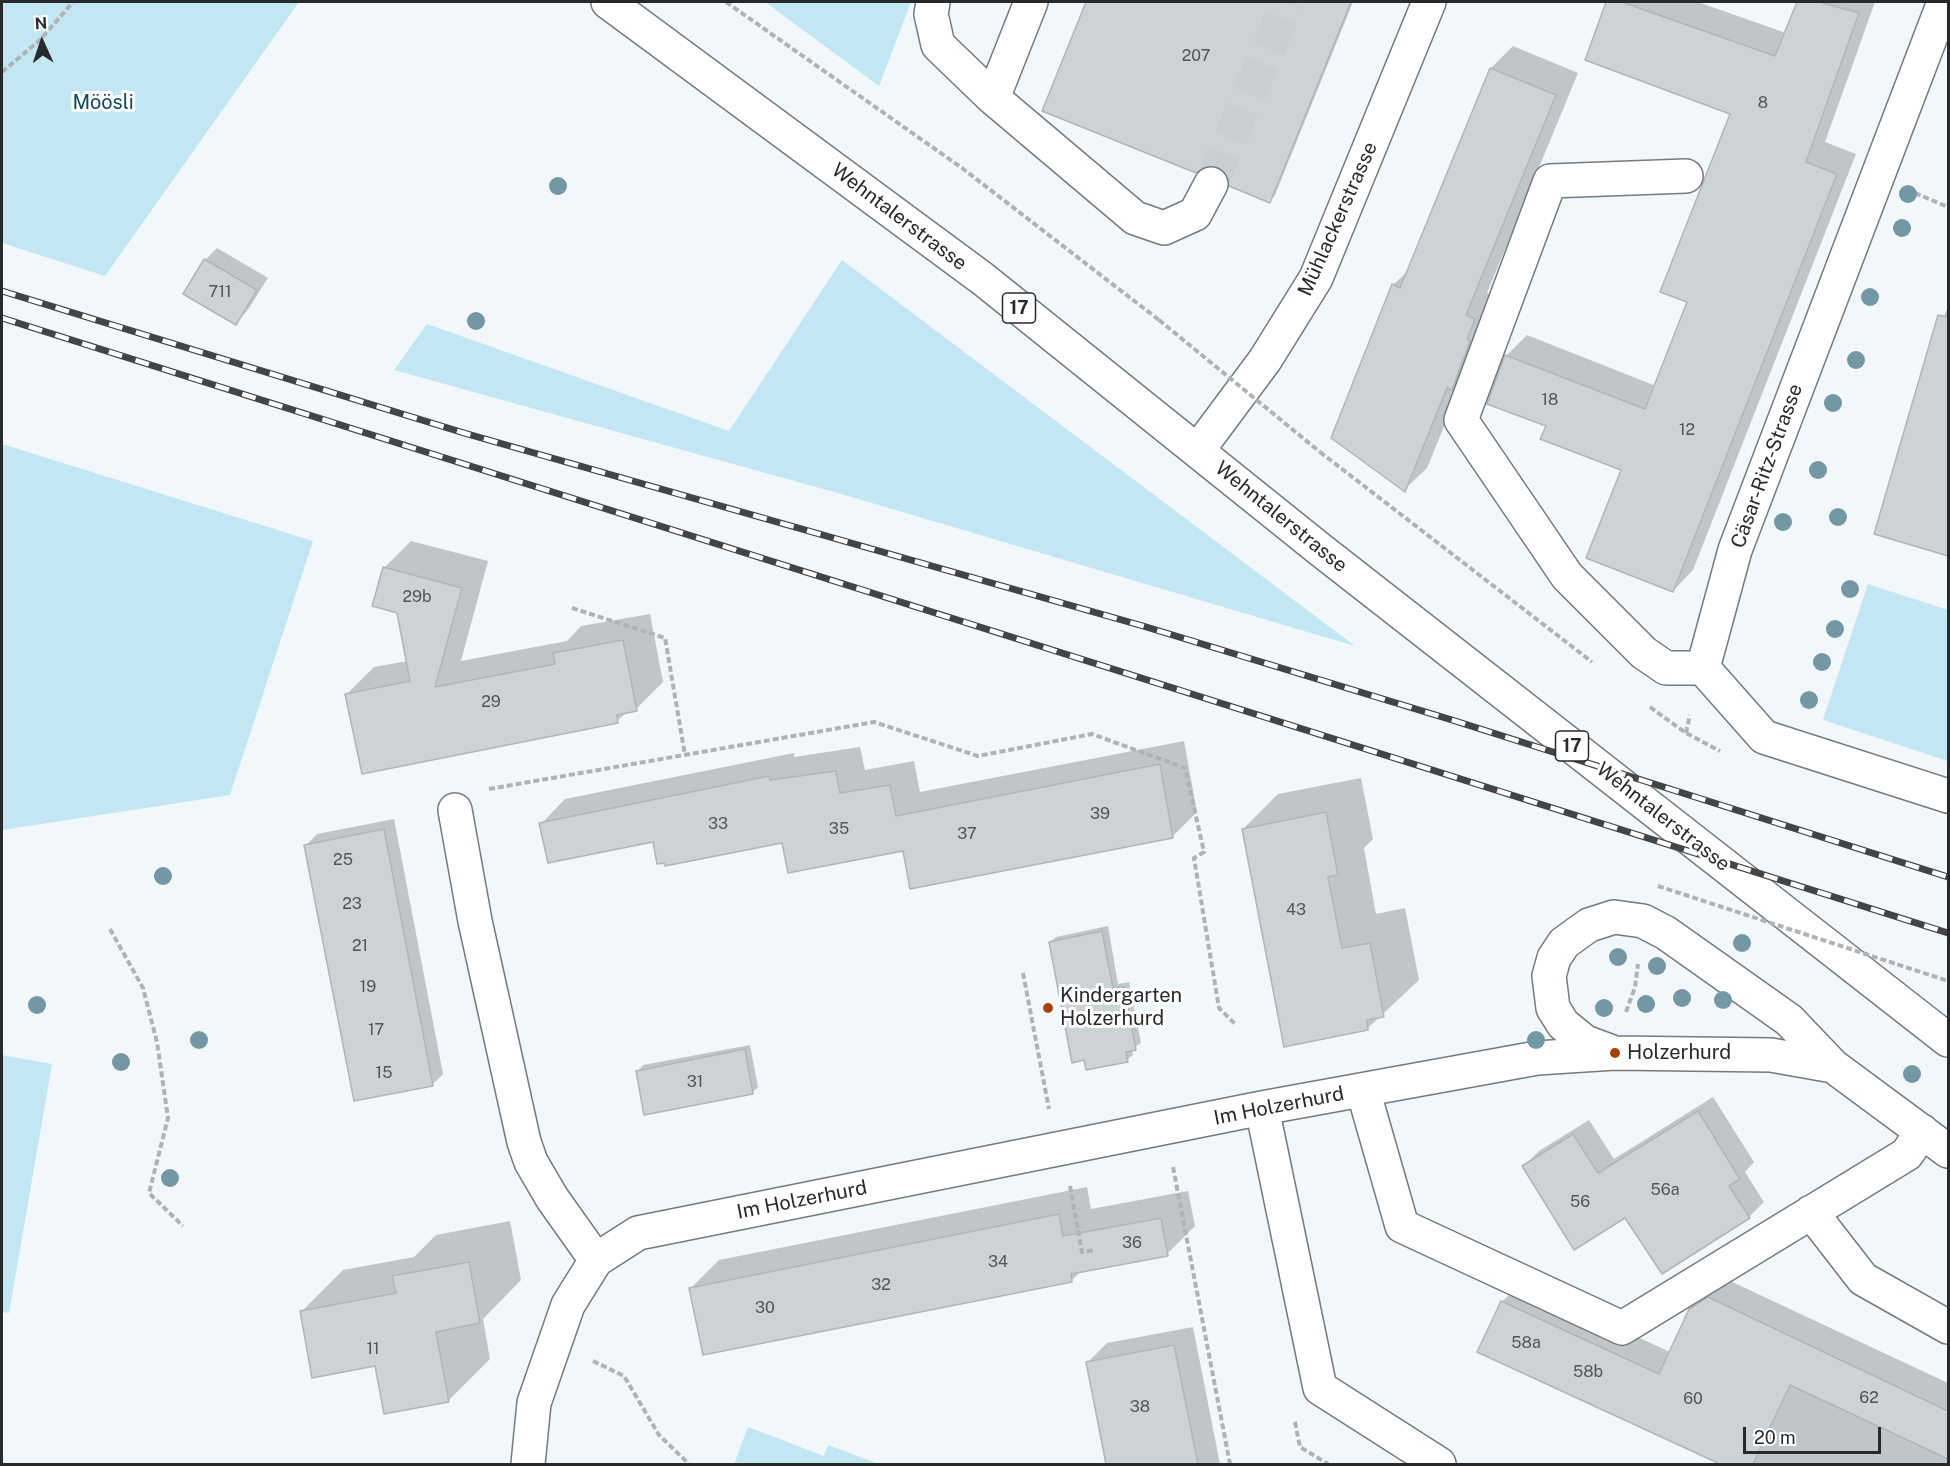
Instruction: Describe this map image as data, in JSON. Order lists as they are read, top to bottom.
{
  "streets": {
    "street": [
      "Wehntalerstrasse",
      "Mühlackerstrasse",
      "17",
      "Cäsar-Ritz-Strasse",
      "Im Holzerhurd"
    ]
  },
  "crossings": [
    ["Wehntalerstrasse", "Mühlackerstrasse"]
  ],
  "parks": ["Möösli"],
  "places": ["Kindergarten Holzerhurd", "Holzerhurd"],
  "house_numbers": [
    "207",
    "8",
    "711",
    "18",
    "12",
    "29b",
    "29",
    "39",
    "33",
    "35",
    "37",
    "25",
    "23",
    "43",
    "21",
    "19",
    "17",
    "15",
    "31",
    "56a",
    "56",
    "36",
    "34",
    "32",
    "30",
    "58a",
    "11",
    "58b",
    "62",
    "60",
    "38"
  ],
  "scale_bar": "20 m",
  "north": "top"
}
